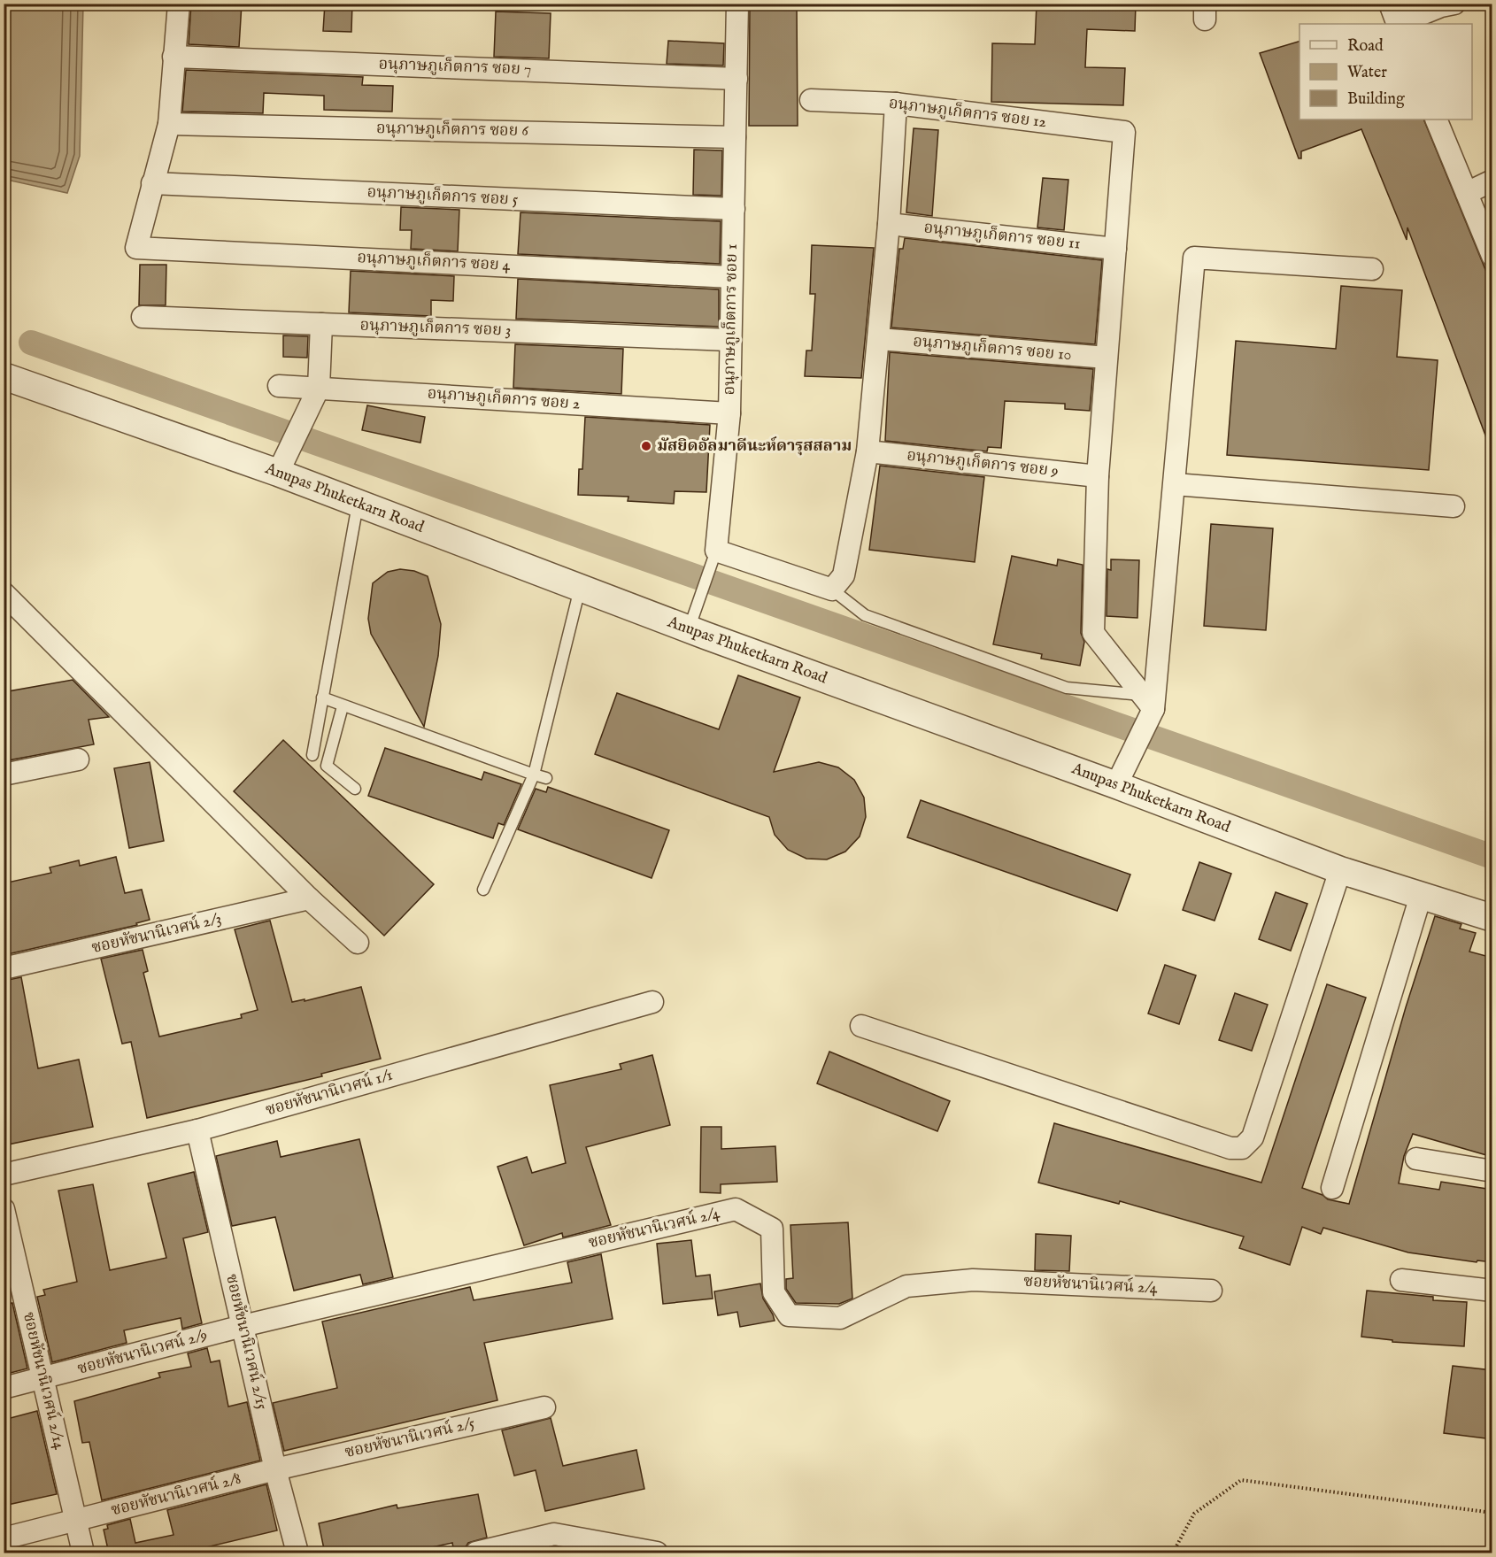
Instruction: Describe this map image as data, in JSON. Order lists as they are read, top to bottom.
{
  "streets": {
    "street": [
      "อนุภาษภูเก็ตการ ซอย 7",
      "อนุภาษภูเก็ตการ ซอย 12",
      "อนุภาษภูเก็ตการ ซอย 6",
      "อนุภาษภูเก็ตการ ซอย 5",
      "อนุภาษภูเก็ตการ ซอย 11",
      "อนุภาษภูเก็ตการ ซอย 4",
      "อนุภาษภูเก็ตการ ซอย 1",
      "อนุภาษภูเก็ตการ ซอย 3",
      "อนุภาษภูเก็ตการ ซอย 10",
      "อนุภาษภูเก็ตการ ซอย 2",
      "อนุภาษภูเก็ตการ ซอย 9",
      "Anupas Phuketkarn Road",
      "ซอยหัชนานิเวศน์ 2/3",
      "ซอยหัชนานิเวศน์ 1/1",
      "ซอยหัชนานิเวศน์ 2/4",
      "ซอยหัชนานิเวศน์ 2/15",
      "ซอยหัชนานิเวศน์ 2/9",
      "ซอยหัชนานิเวศน์ 2/14",
      "ซอยหัชนานิเวศน์ 2/5",
      "ซอยหัชนานิเวศน์ 2/8"
    ]
  },
  "crossings": [
    ["อนุภาษภูเก็ตการ ซอย 7", "อนุภาษภูเก็ตการ ซอย 1"],
    ["อนุภาษภูเก็ตการ ซอย 12", "อนุภาษภูเก็ตการ ซอย 11"],
    ["อนุภาษภูเก็ตการ ซอย 6", "อนุภาษภูเก็ตการ ซอย 1"],
    ["อนุภาษภูเก็ตการ ซอย 5", "อนุภาษภูเก็ตการ ซอย 4"],
    ["อนุภาษภูเก็ตการ ซอย 5", "อนุภาษภูเก็ตการ ซอย 1"],
    ["อนุภาษภูเก็ตการ ซอย 4", "อนุภาษภูเก็ตการ ซอย 1"],
    ["อนุภาษภูเก็ตการ ซอย 1", "อนุภาษภูเก็ตการ ซอย 3"],
    ["อนุภาษภูเก็ตการ ซอย 1", "อนุภาษภูเก็ตการ ซอย 2"],
    ["อนุภาษภูเก็ตการ ซอย 1", "Anupas Phuketkarn Road"],
    ["ซอยหัชนานิเวศน์ 1/1", "ซอยหัชนานิเวศน์ 2/15"],
    ["ซอยหัชนานิเวศน์ 2/4", "ซอยหัชนานิเวศน์ 2/15"],
    ["ซอยหัชนานิเวศน์ 2/4", "ซอยหัชนานิเวศน์ 2/9"],
    ["ซอยหัชนานิเวศน์ 2/15", "ซอยหัชนานิเวศน์ 2/9"],
    ["ซอยหัชนานิเวศน์ 2/15", "ซอยหัชนานิเวศน์ 2/5"],
    ["ซอยหัชนานิเวศน์ 2/15", "ซอยหัชนานิเวศน์ 2/8"],
    ["ซอยหัชนานิเวศน์ 2/9", "ซอยหัชนานิเวศน์ 2/14"],
    ["ซอยหัชนานิเวศน์ 2/14", "ซอยหัชนานิเวศน์ 2/8"],
    ["ซอยหัชนานิเวศน์ 2/5", "ซอยหัชนานิเวศน์ 2/8"]
  ],
  "places": ["มัสยิดอัลมาดีนะห์ดารุสสลาม"],
  "legend": ["Road", "Water", "Building"]
}
